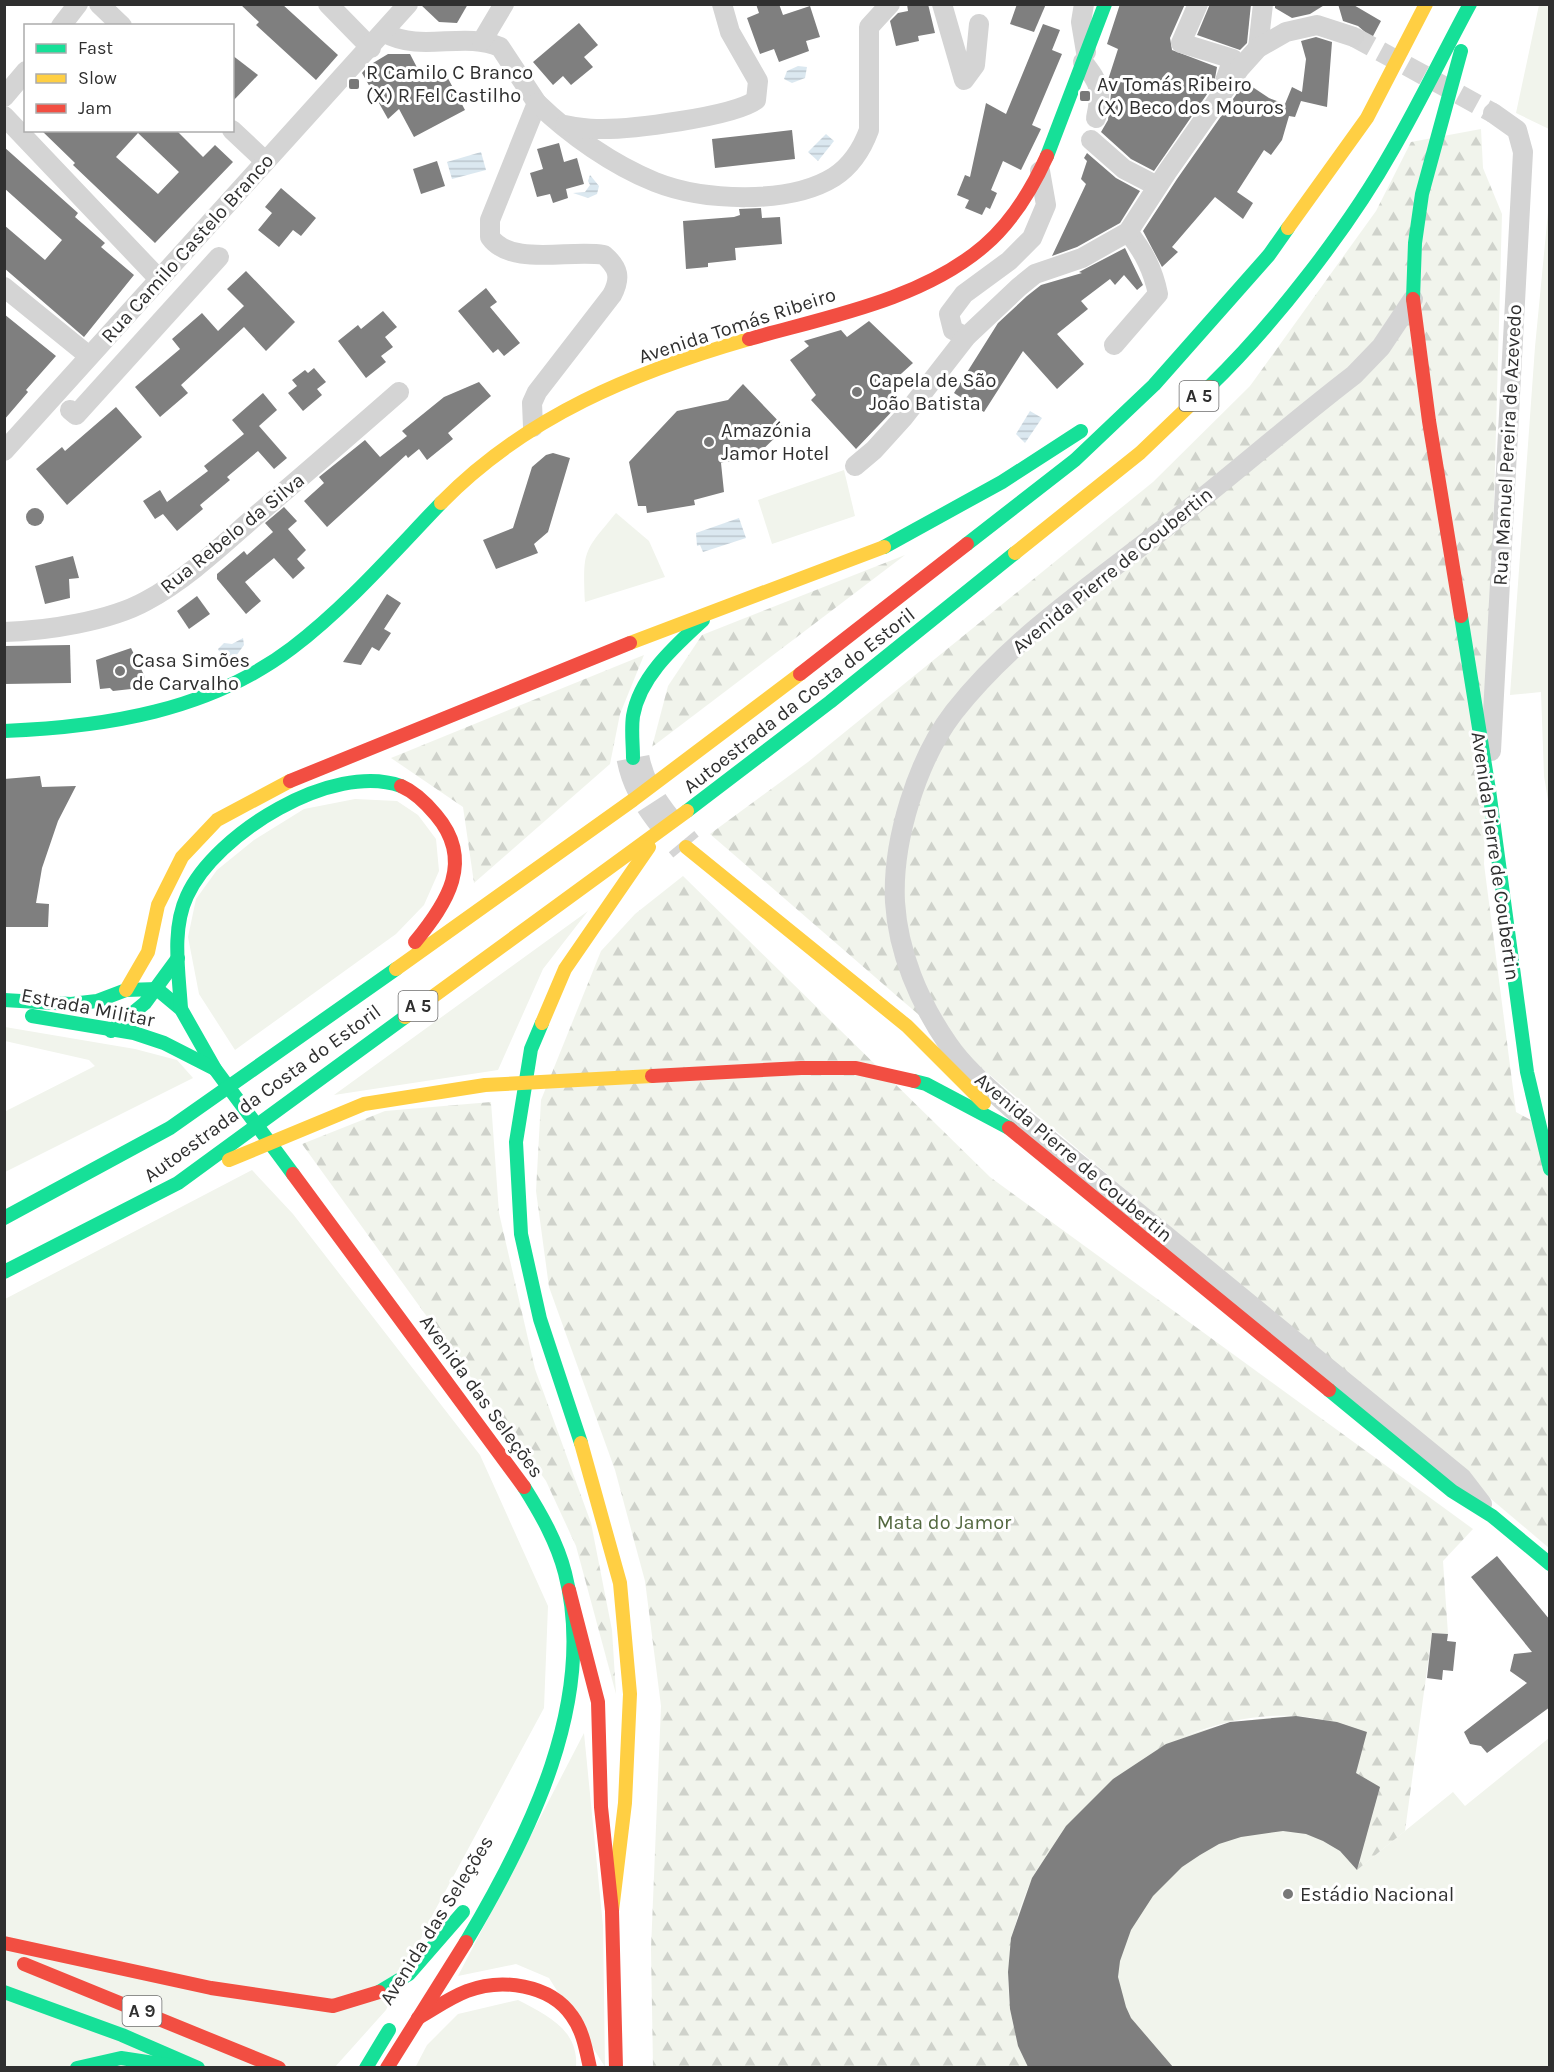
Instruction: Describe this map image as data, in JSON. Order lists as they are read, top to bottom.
{
  "streets": {
    "main road": [
      "Avenida Tomás Ribeiro",
      "A 5",
      "Avenida Pierre de Coubertin",
      "Autoestrada da Costa do Estoril",
      "Estrada Militar",
      "Avenida das Seleções",
      "A 9"
    ],
    "street": ["Rua Camilo Castelo Branco", "Rua Manuel Pereira de Azevedo", "Rua Rebelo da Silva"]
  },
  "crossings": [
    ["Rua Manuel Pereira de Azevedo", "Avenida Pierre de Coubertin"],
    ["Estrada Militar", "Avenida das Seleções"]
  ],
  "parks": ["Mata do Jamor"],
  "places": {
    "transit": ["R Camilo C Branco (X) R Fel Castilho", "Av Tomás Ribeiro (X) Beco dos Mouros"],
    "other": [
      "Capela de São João Batista",
      "Amazónia Jamor Hotel",
      "Casa Simões de Carvalho",
      "Estádio Nacional"
    ]
  },
  "legend": ["Fast", "Slow", "Jam"]
}
